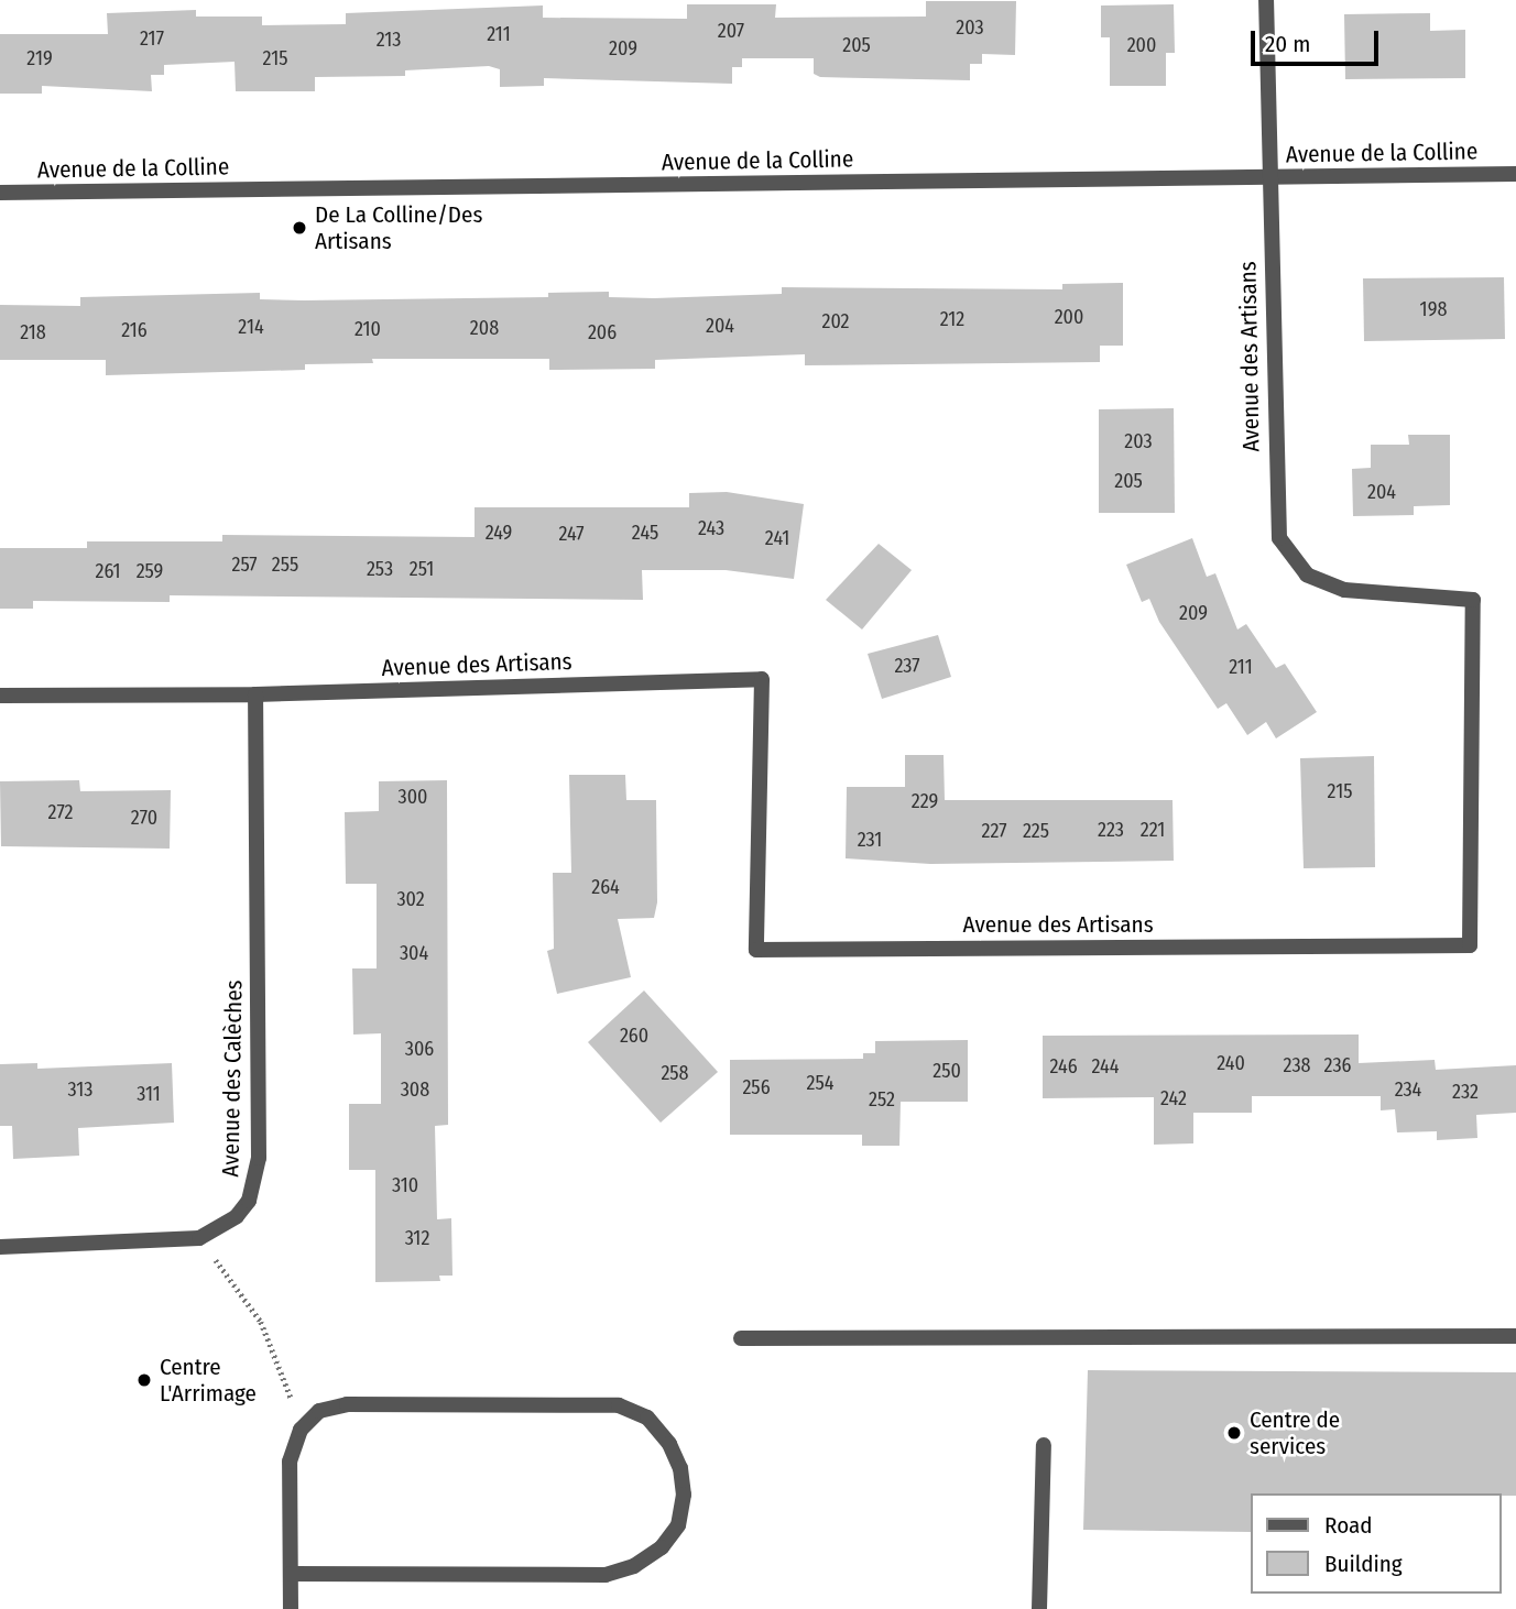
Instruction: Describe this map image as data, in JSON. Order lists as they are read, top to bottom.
{
  "streets": {
    "street": ["Avenue de la Colline", "Avenue des Artisans", "Avenue des Calèches"]
  },
  "crossings": [
    ["Avenue de la Colline", "Avenue des Artisans"],
    ["Avenue des Artisans", "Avenue des Calèches"]
  ],
  "places": ["De La Colline/Des Artisans", "Centre L'Arrimage", "Centre de services"],
  "house_numbers": [
    "203",
    "207",
    "211",
    "217",
    "213",
    "205",
    "200",
    "209",
    "219",
    "215",
    "198",
    "200",
    "212",
    "202",
    "204",
    "214",
    "208",
    "210",
    "216",
    "218",
    "206",
    "203",
    "205",
    "204",
    "243",
    "249",
    "245",
    "247",
    "241",
    "257",
    "255",
    "253",
    "251",
    "261",
    "259",
    "209",
    "237",
    "211",
    "215",
    "300",
    "229",
    "272",
    "270",
    "223",
    "221",
    "227",
    "225",
    "231",
    "264",
    "302",
    "304",
    "260",
    "306",
    "240",
    "238",
    "236",
    "246",
    "244",
    "250",
    "258",
    "254",
    "256",
    "313",
    "308",
    "234",
    "232",
    "311",
    "242",
    "252",
    "310",
    "312"
  ],
  "legend": ["Road", "Building"],
  "scale_bar": "20 m"
}
